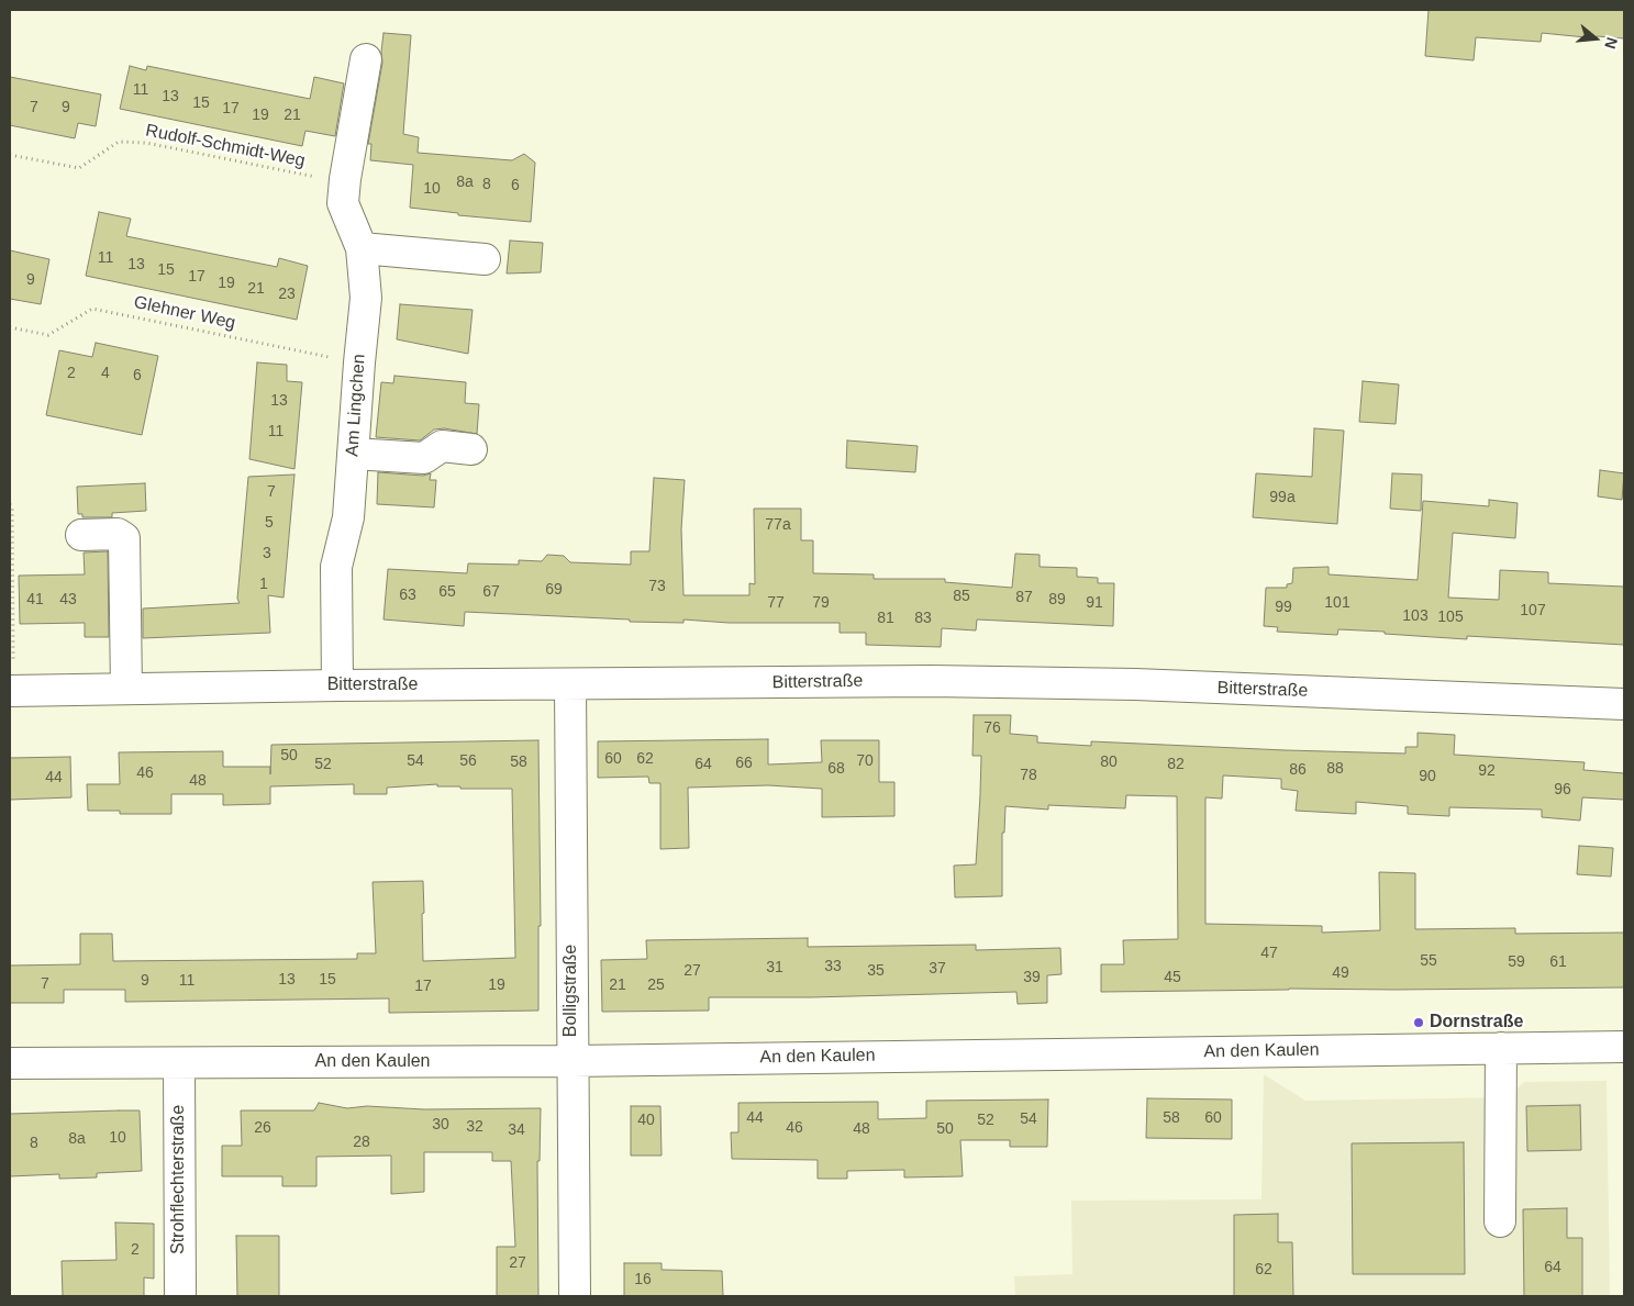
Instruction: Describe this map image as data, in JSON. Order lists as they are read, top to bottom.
{
  "streets": {
    "street": [
      "Am Lingchen",
      "Bitterstraße",
      "Bolligstraße",
      "An den Kaulen",
      "Strohflechterstraße"
    ],
    "path": ["Rudolf-Schmidt-Weg", "Glehner Weg"]
  },
  "crossings": [
    ["Rudolf-Schmidt-Weg", "Am Lingchen"],
    ["Glehner Weg", "Am Lingchen"],
    ["Am Lingchen", "Bitterstraße"],
    ["Bitterstraße", "Bolligstraße"],
    ["Bolligstraße", "An den Kaulen"],
    ["An den Kaulen", "Strohflechterstraße"]
  ],
  "places": ["Dornstraße"],
  "house_numbers": [
    "11",
    "13",
    "15",
    "7",
    "9",
    "17",
    "19",
    "21",
    "8a",
    "8",
    "6",
    "10",
    "11",
    "13",
    "15",
    "17",
    "9",
    "19",
    "21",
    "23",
    "2",
    "4",
    "6",
    "13",
    "11",
    "7",
    "99a",
    "5",
    "77a",
    "3",
    "1",
    "73",
    "69",
    "65",
    "67",
    "63",
    "85",
    "87",
    "41",
    "43",
    "89",
    "77",
    "79",
    "91",
    "101",
    "99",
    "107",
    "103",
    "105",
    "81",
    "83",
    "76",
    "50",
    "60",
    "62",
    "54",
    "56",
    "70",
    "58",
    "80",
    "66",
    "52",
    "64",
    "82",
    "68",
    "88",
    "86",
    "92",
    "46",
    "78",
    "90",
    "44",
    "48",
    "96",
    "47",
    "55",
    "59",
    "61",
    "33",
    "31",
    "37",
    "27",
    "35",
    "49",
    "39",
    "45",
    "13",
    "15",
    "9",
    "11",
    "7",
    "19",
    "21",
    "25",
    "17",
    "44",
    "58",
    "60",
    "54",
    "40",
    "52",
    "30",
    "32",
    "26",
    "46",
    "48",
    "50",
    "34",
    "10",
    "8a",
    "28",
    "8",
    "2",
    "27",
    "64",
    "62",
    "16"
  ],
  "north": "right"
}
